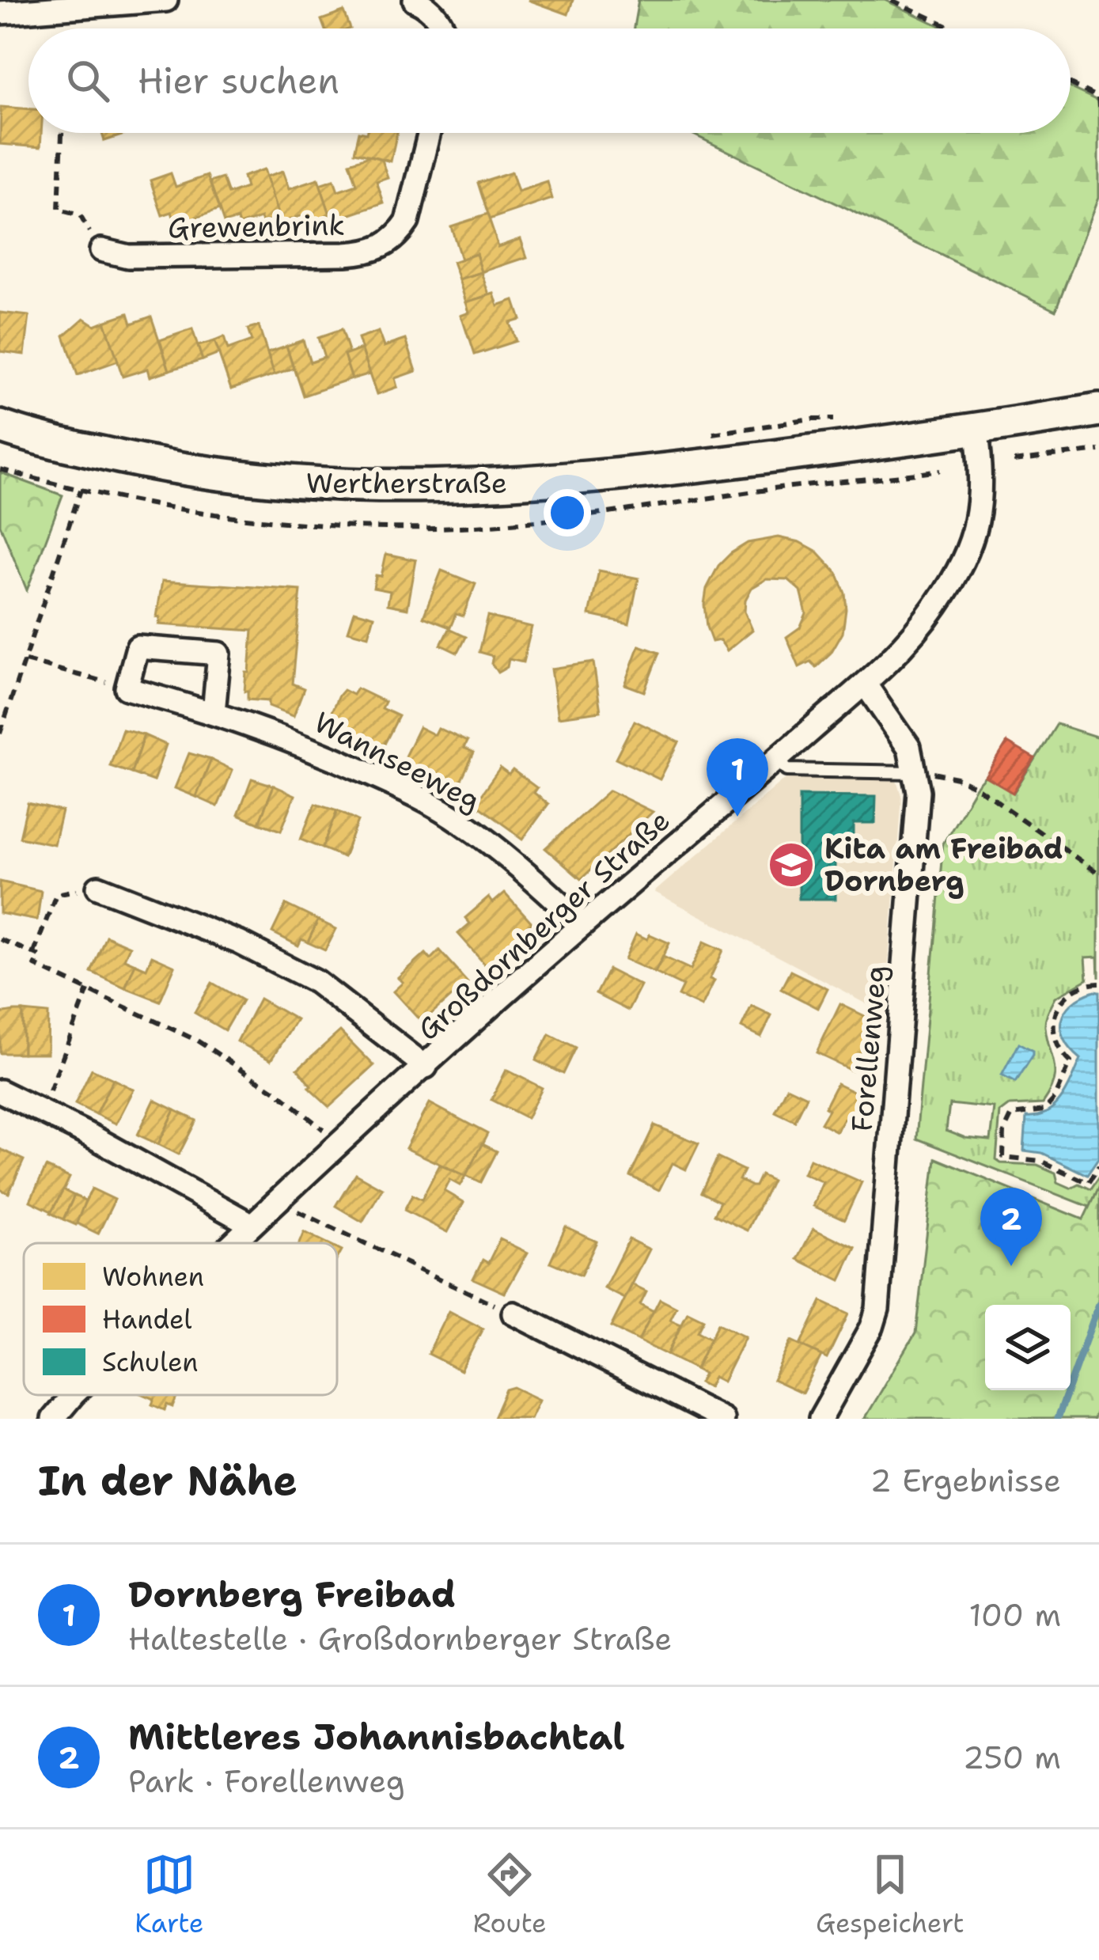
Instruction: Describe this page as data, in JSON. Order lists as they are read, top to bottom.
{
  "streets": {
    "main road": ["Wertherstraße"],
    "street": [
      "Grewenbrink",
      "Wannseeweg",
      "Großdornberger Straße",
      "Forellenweg"
    ]
  },
  "crossings": [
    ["Wertherstraße", "Großdornberger Straße"],
    ["Wannseeweg", "Großdornberger Straße"],
    ["Großdornberger Straße", "Forellenweg"]
  ],
  "places": {
    "school or university": ["Kita am Freibad Dornberg"]
  },
  "legend": ["Wohnen", "Handel", "Schulen"],
  "page": {
    "search": "Hier suchen",
    "pins": ["1", "2"],
    "heading": ["In der Nähe", "2 Ergebnisse"],
    "list": [
      {
        "mark": "1",
        "name": "Dornberg Freibad",
        "note": "Haltestelle · Großdornberger Straße",
        "value": "100 m"
      },
      {
        "mark": "2",
        "name": "Mittleres Johannisbachtal",
        "note": "Park · Forellenweg",
        "value": "250 m"
      }
    ],
    "nav": ["Karte", "Route", "Gespeichert"]
  }
}
